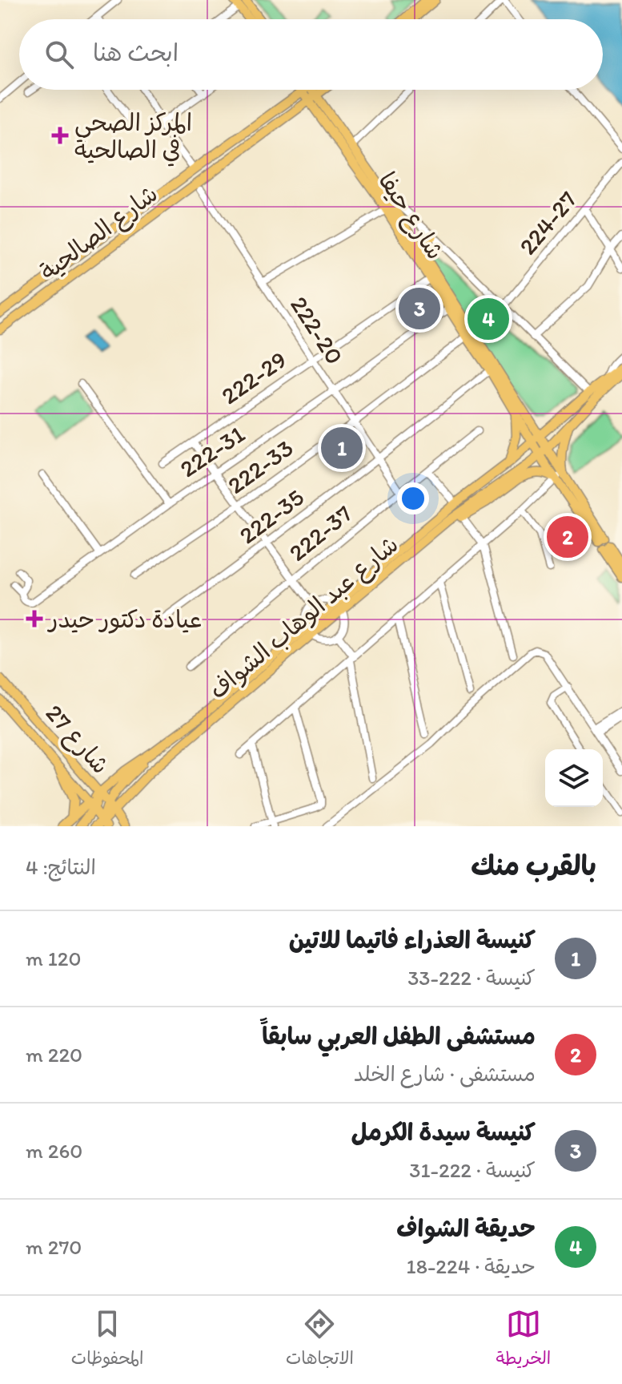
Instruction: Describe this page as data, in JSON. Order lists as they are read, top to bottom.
{
  "streets": {
    "main road": [
      "شارع حيفا",
      "شارع الصالحية",
      "شارع عبد الوهاب الشواف",
      "شارع 27"
    ],
    "street": [
      "224-27",
      "222-20",
      "222-29",
      "222-31",
      "222-33",
      "222-35",
      "222-37"
    ]
  },
  "crossings": [
    ["شارع حيفا", "شارع الصالحية"],
    ["شارع حيفا", "222-29"],
    ["شارع حيفا", "222-31"],
    ["شارع حيفا", "222-33"],
    ["شارع حيفا", "222-35"],
    ["شارع حيفا", "شارع عبد الوهاب الشواف"],
    ["222-20", "222-29"],
    ["222-20", "222-31"],
    ["222-20", "222-33"],
    ["222-20", "222-35"],
    ["222-20", "222-37"],
    ["شارع عبد الوهاب الشواف", "شارع 27"]
  ],
  "places": {
    "health": ["المركز الصحي في الصالحية", "عيادة دكتور حيدر"]
  },
  "page": {
    "search": "ابحث هنا",
    "pins": [
      "3",
      "4",
      "1",
      "2"
    ],
    "heading": ["بالقرب منك", "النتائج: 4"],
    "list": [
      {
        "mark": "1",
        "name": "كنيسة العذراء فاتيما للاتين",
        "note": "كنيسة · 222-33",
        "value": "120 m"
      },
      {
        "mark": "2",
        "name": "مستشفى الطفل العربي سابقاً",
        "note": "مستشفى · شارع الخلد",
        "value": "220 m"
      },
      {
        "mark": "3",
        "name": "كنيسة سيدة الكرمل",
        "note": "كنيسة · 222-31",
        "value": "260 m"
      },
      {
        "mark": "4",
        "name": "حديقة الشواف",
        "note": "حديقة · 224-18",
        "value": "270 m"
      }
    ],
    "nav": ["الخريطة", "الاتجاهات", "المحفوظات"]
  }
}
